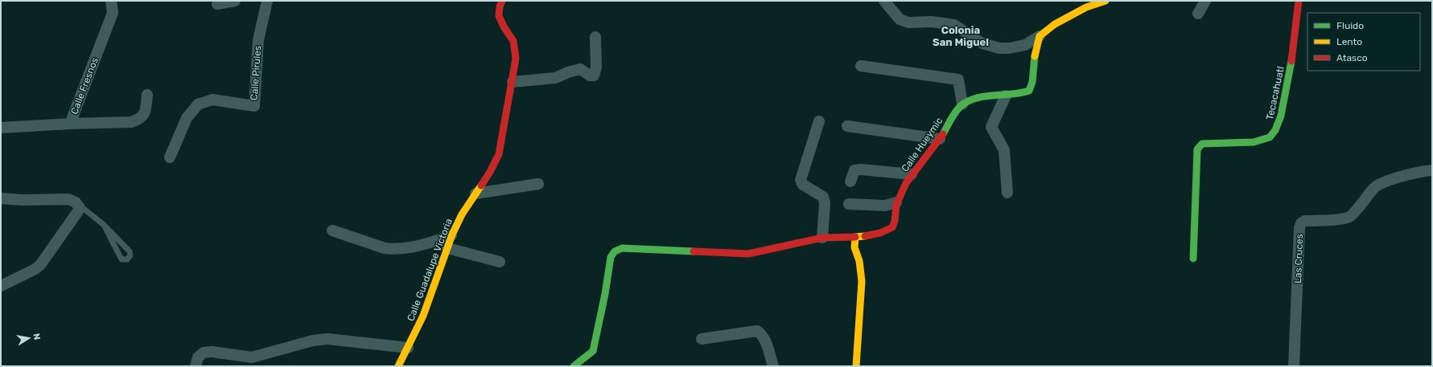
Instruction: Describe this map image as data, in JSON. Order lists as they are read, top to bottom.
{
  "streets": {
    "street": [
      "Calle Pirules",
      "Calle Fresnos",
      "Tecacahuatl",
      "Calle Hueymic",
      "Las Cruces",
      "Calle Guadalupe Victoria"
    ]
  },
  "districts": ["Colonia San Miguel"],
  "legend": ["Fluido", "Lento", "Atasco"],
  "north": "right"
}
